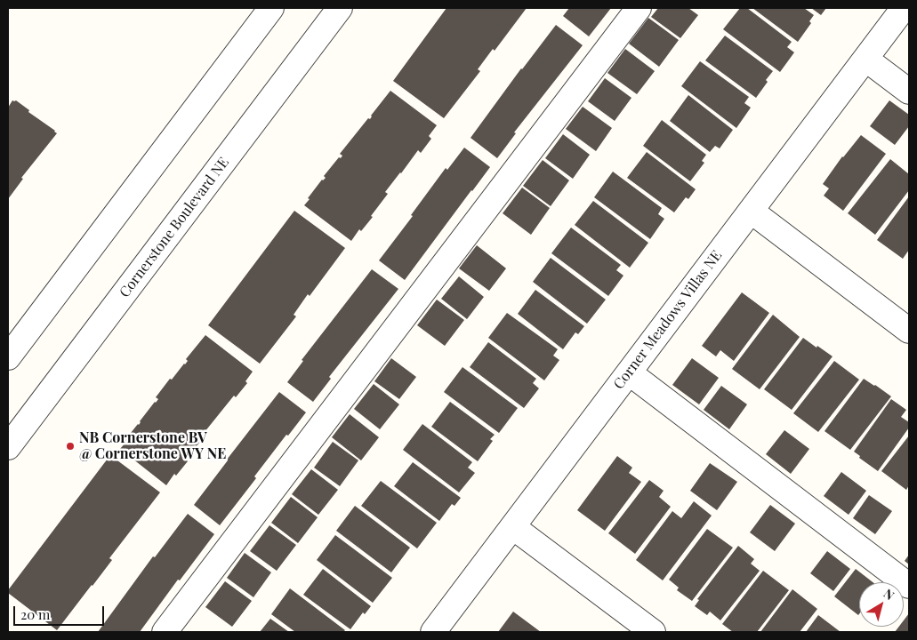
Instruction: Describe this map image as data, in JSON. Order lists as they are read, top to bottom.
{
  "streets": {
    "street": ["Cornerstone Boulevard NE", "Corner Meadows Villas NE"]
  },
  "places": ["NB Cornerstone BV @ Cornerstone WY NE"],
  "scale_bar": "20 m",
  "north": "top right"
}
